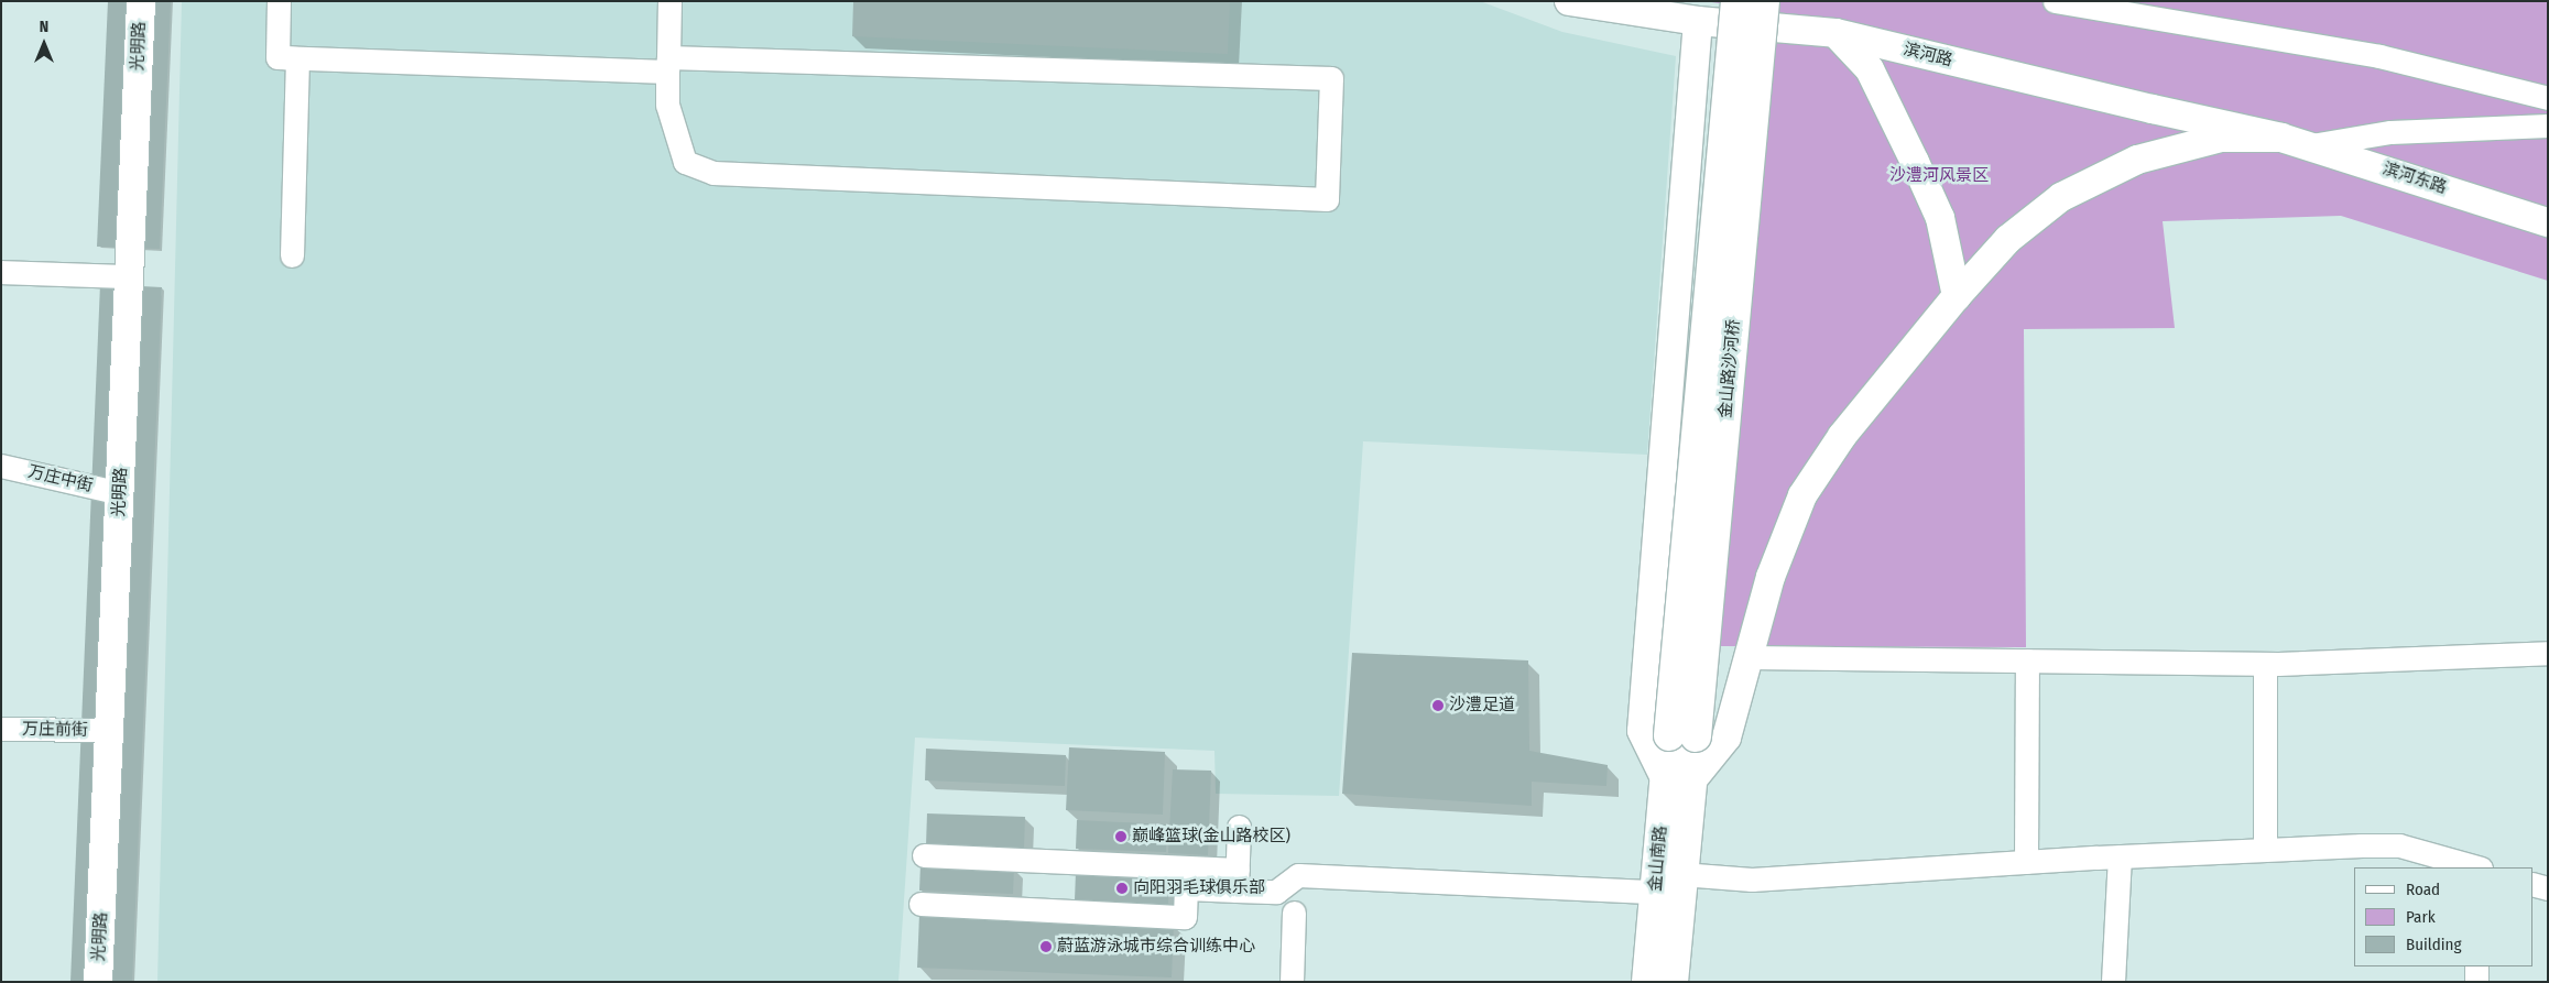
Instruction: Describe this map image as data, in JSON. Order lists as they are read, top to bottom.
{
  "streets": {
    "main road": ["金山路沙河桥", "金山南路"],
    "street": [
      "光明路",
      "滨河路",
      "滨河东路",
      "万庄中街",
      "万庄前街"
    ]
  },
  "crossings": [
    ["光明路", "万庄中街"],
    ["光明路", "万庄前街"],
    ["滨河路", "滨河东路"],
    ["金山路沙河桥", "金山南路"]
  ],
  "parks": ["沙澧河风景区"],
  "places": [
    "沙澧足道",
    "巅峰篮球(金山路校区)",
    "向阳羽毛球俱乐部",
    "蔚蓝游泳城市综合训练中心"
  ],
  "legend": ["Road", "Park", "Building"],
  "north": "top"
}
